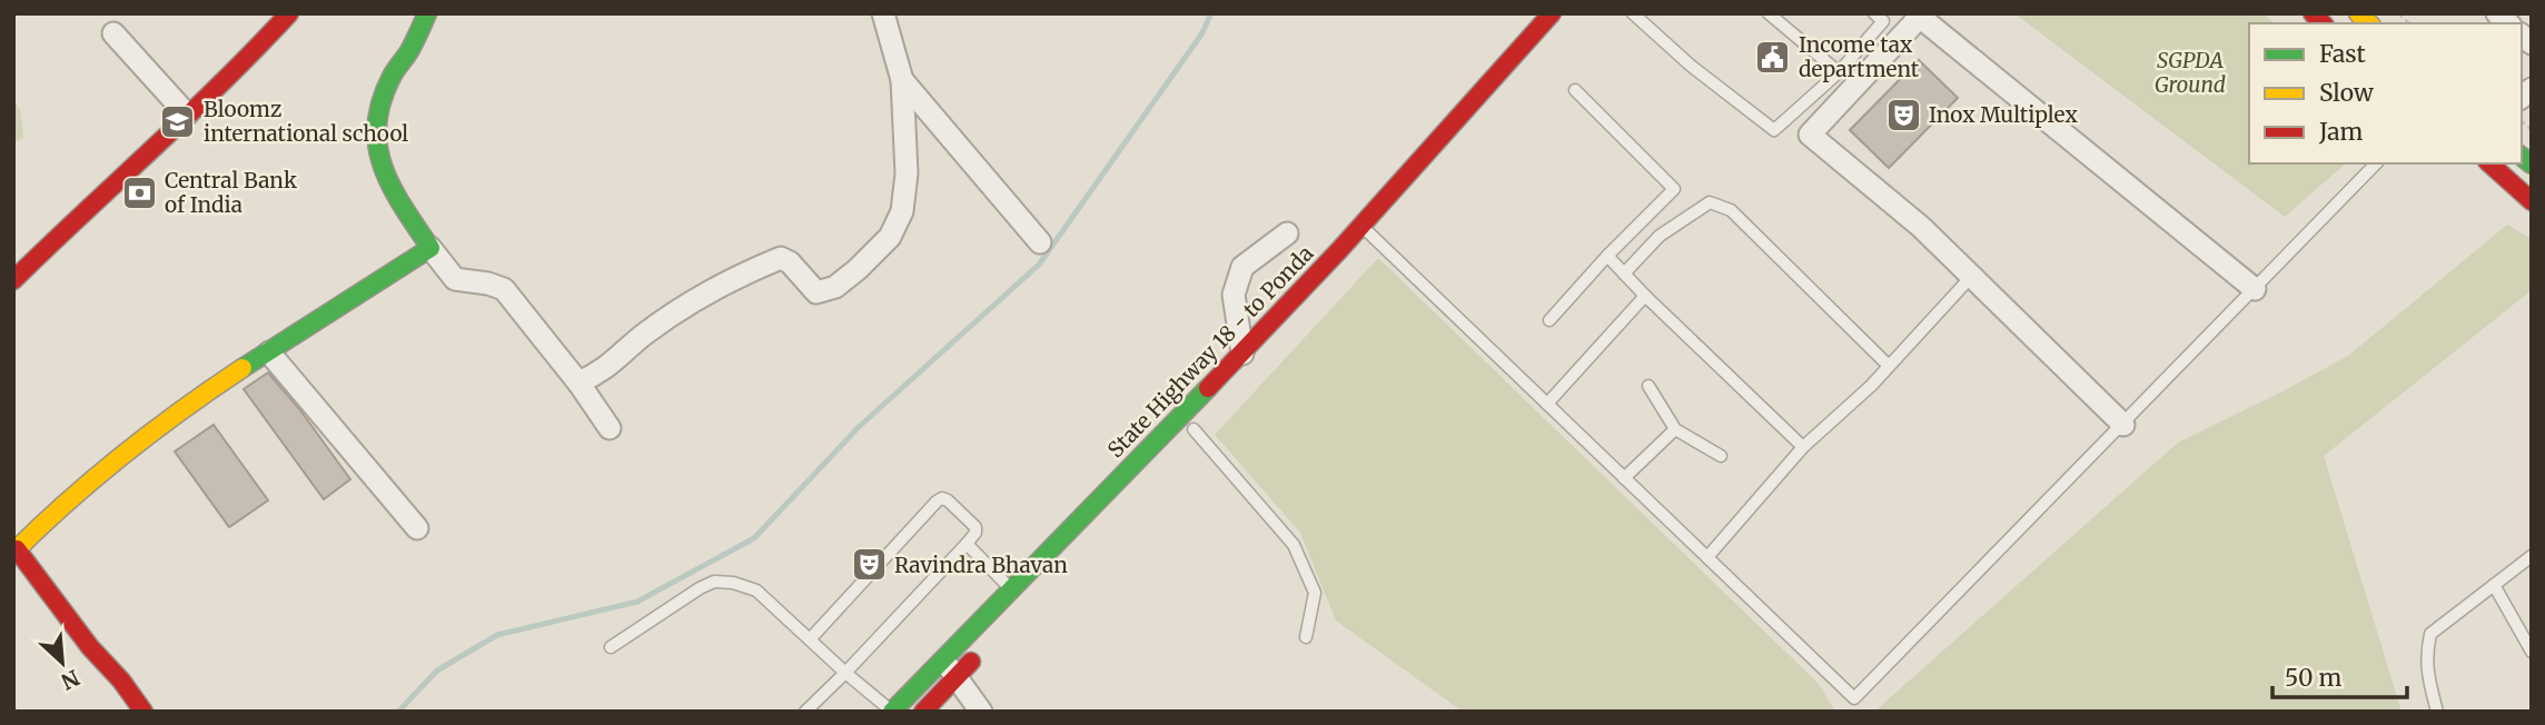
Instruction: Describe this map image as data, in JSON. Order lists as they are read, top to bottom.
{
  "streets": {
    "main road": ["State Highway 18 - to Ponda"]
  },
  "parks": ["SGPDA Ground"],
  "places": {
    "public building": ["Income tax department"],
    "theatre": ["Inox Multiplex", "Ravindra Bhavan"],
    "school or university": ["Bloomz international school"],
    "bank": ["Central Bank of India"]
  },
  "legend": ["Fast", "Slow", "Jam"],
  "scale_bar": "50 m",
  "north": "bottom right"
}
